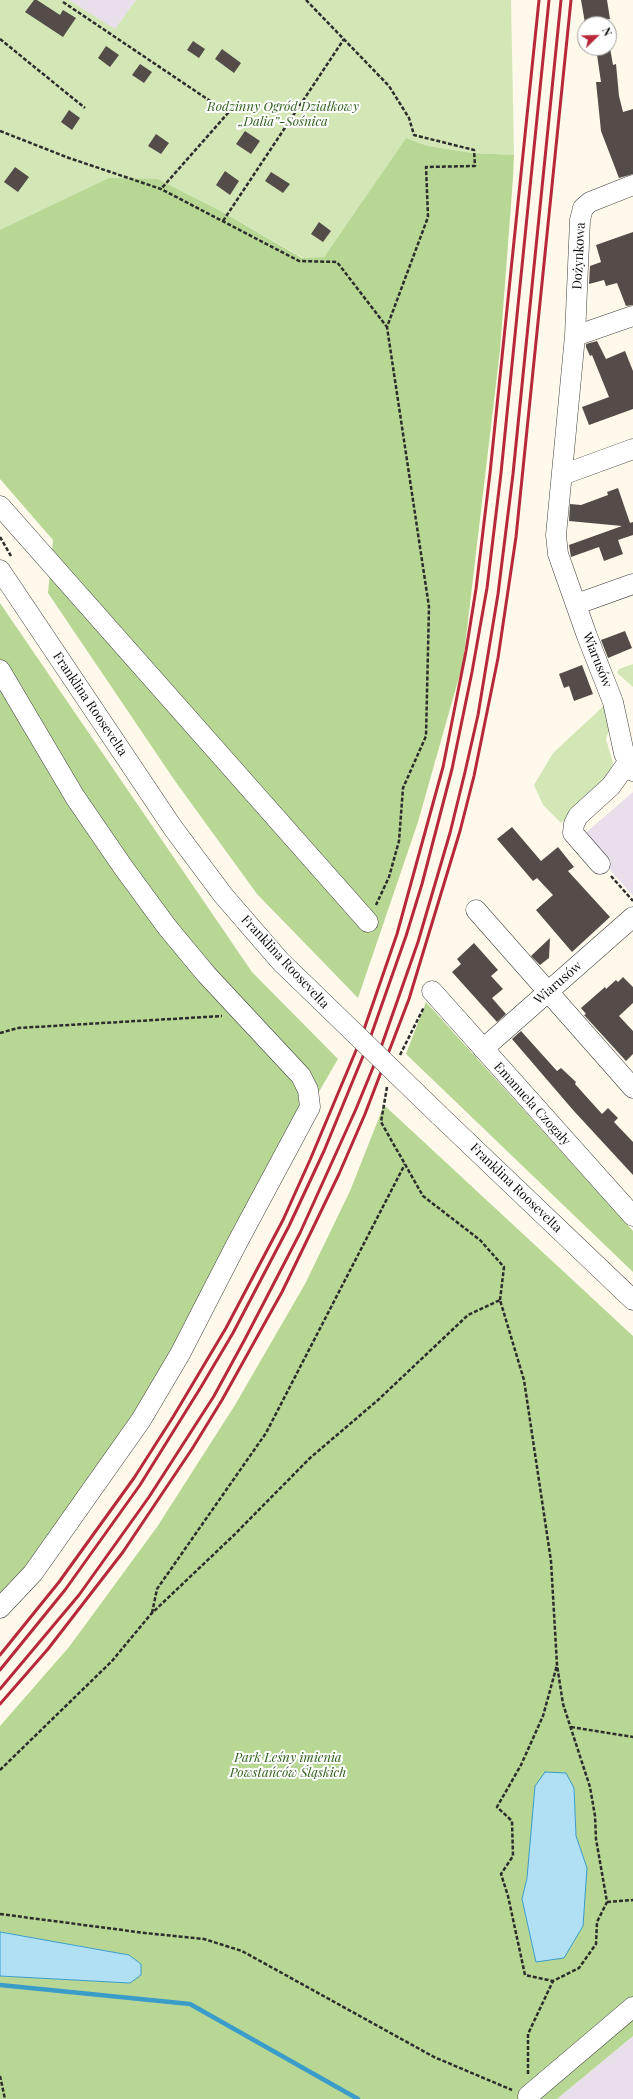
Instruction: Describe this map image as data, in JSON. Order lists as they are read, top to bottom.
{
  "streets": {
    "street": [
      "Dożynkowa",
      "Wiarusów",
      "Franklina Roosevelta",
      "Emanuela Czogały"
    ]
  },
  "crossings": [
    ["Dożynkowa", "Wiarusów"],
    ["Wiarusów", "Emanuela Czogały"]
  ],
  "parks": ["Rodzinny Ogród Działkowy „Dalia”-Sośnica", "Park Leśny imienia Powstańców Śląskich"],
  "north": "top right"
}
